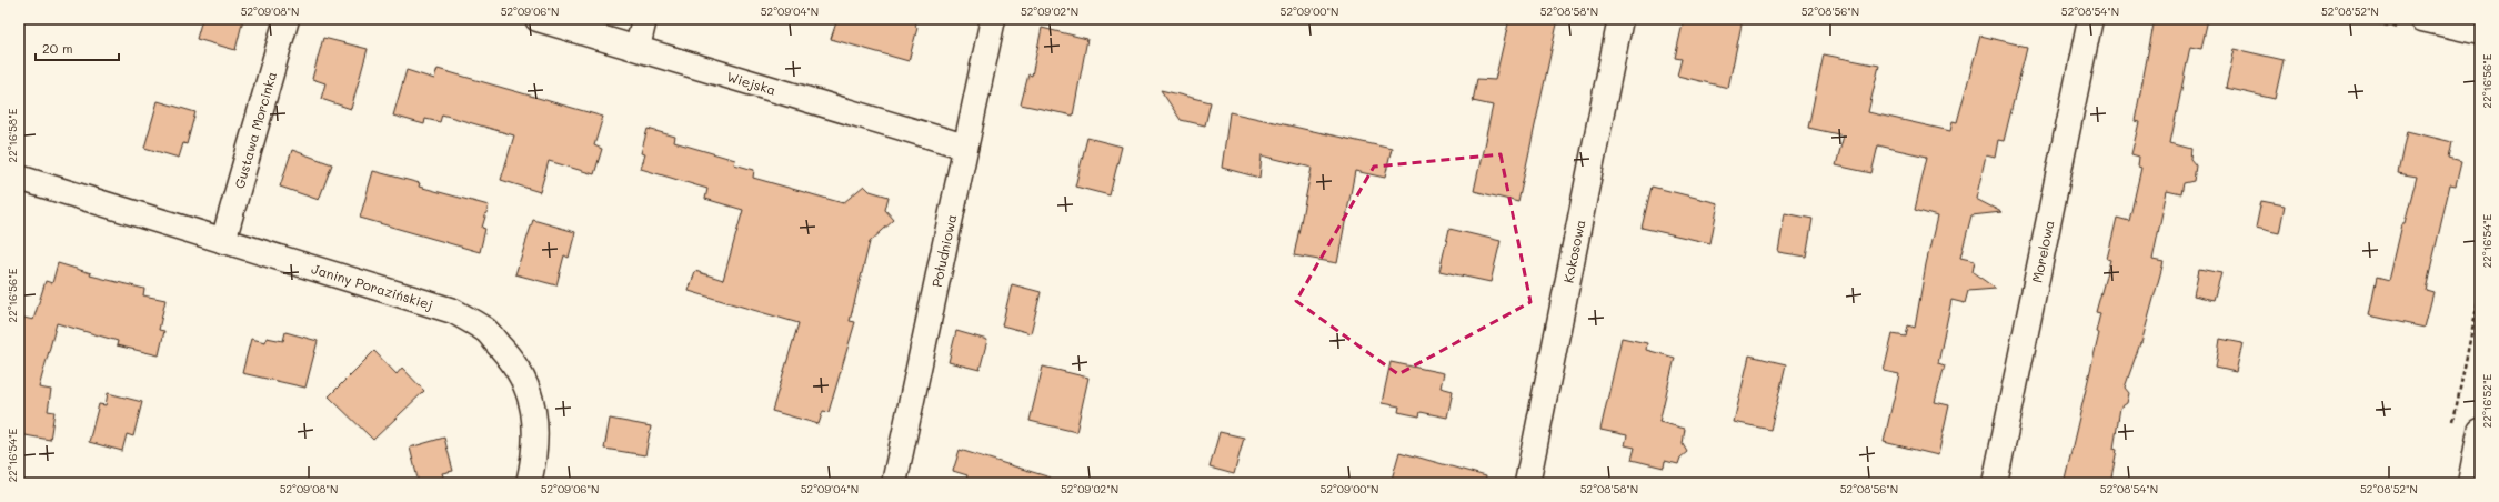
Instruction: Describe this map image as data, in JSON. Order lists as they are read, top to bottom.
{
  "streets": {
    "street": [
      "Wiejska",
      "Gustawa Morcinka",
      "Południowa",
      "Kokosowa",
      "Morelowa",
      "Janiny Porazińskiej"
    ]
  },
  "crossings": [
    ["Wiejska", "Południowa"],
    ["Gustawa Morcinka", "Janiny Porazińskiej"]
  ],
  "scale_bar": "20 m",
  "coordinates": [
    "52°09'08\"N",
    "52°09'06\"N",
    "52°09'04\"N",
    "52°09'02\"N",
    "52°09'00\"N",
    "52°08'58\"N",
    "52°08'56\"N",
    "52°08'54\"N",
    "52°08'52\"N",
    "22°16'56\"E",
    "22°16'58\"E",
    "22°16'54\"E",
    "22°16'52\"E"
  ]
}
